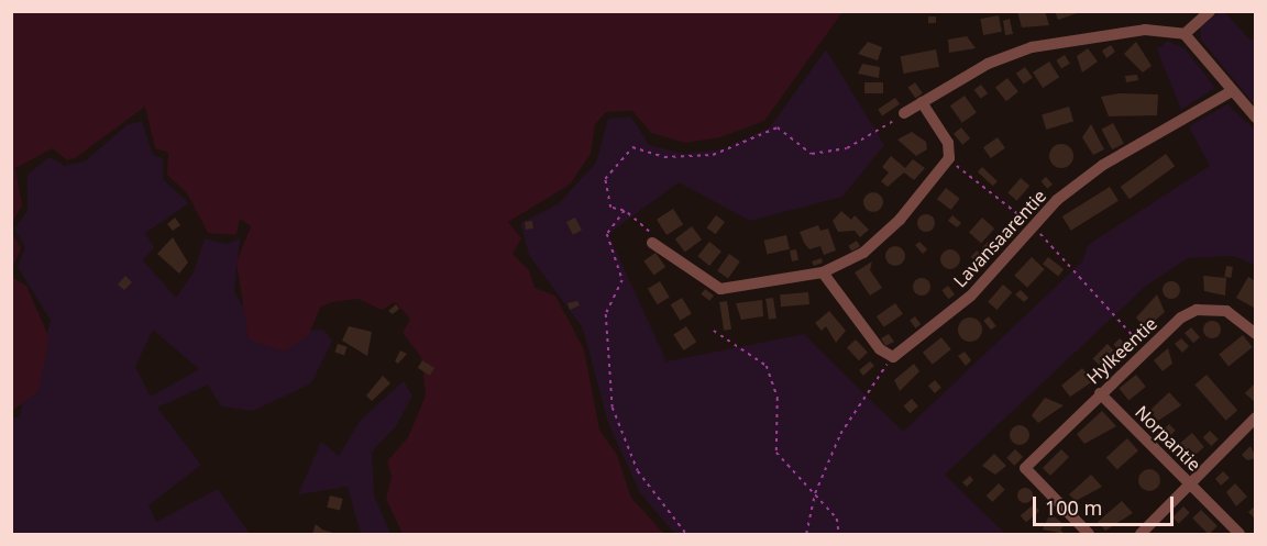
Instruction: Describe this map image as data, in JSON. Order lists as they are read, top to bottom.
{
  "streets": {
    "street": ["Lavansaarentie", "Hylkeentie", "Norpantie"]
  },
  "crossings": [
    ["Hylkeentie", "Norpantie"]
  ],
  "scale_bar": "100 m"
}
